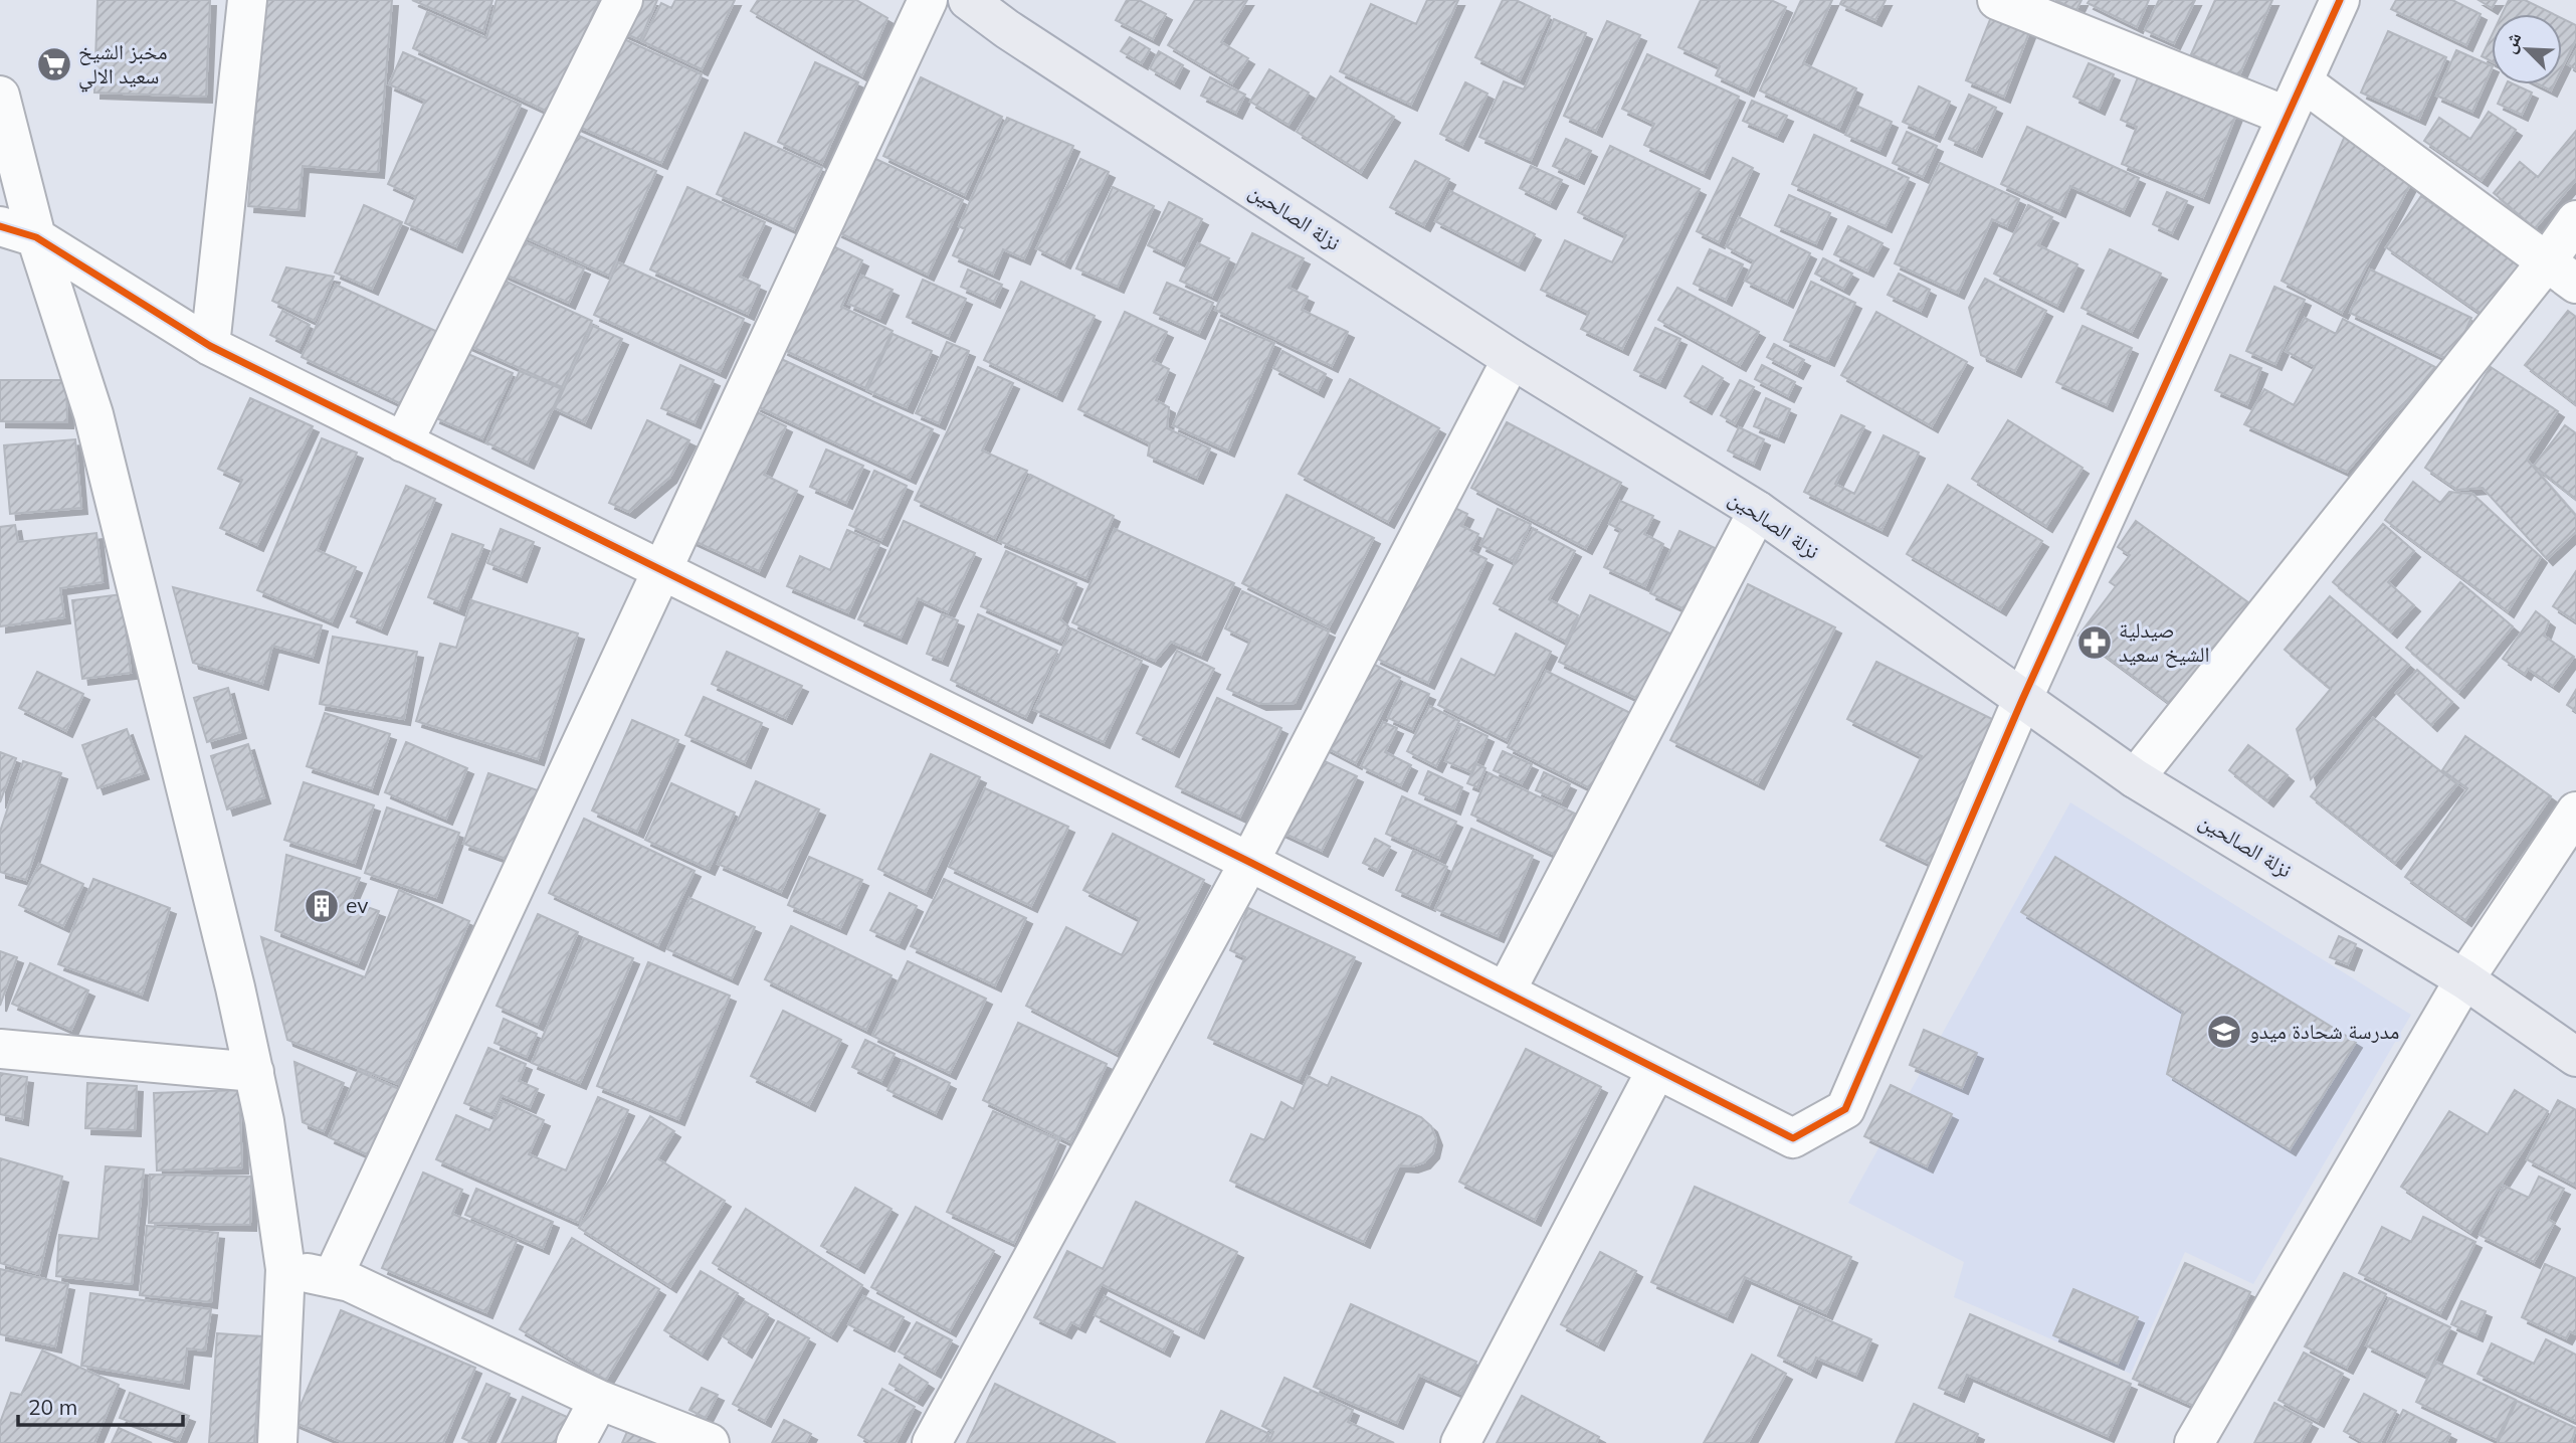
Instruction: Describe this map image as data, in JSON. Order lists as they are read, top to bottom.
{
  "streets": {
    "main road": ["نزلة الصالحين"]
  },
  "places": {
    "supermarket": ["مخبز الشيخ سعيد الالي"],
    "pharmacy": ["صيدلية الشيخ سعيد"],
    "building": ["ev"],
    "school or university": ["مدرسة شحادة ميدو"]
  },
  "scale_bar": "20 m",
  "north": "top left"
}
